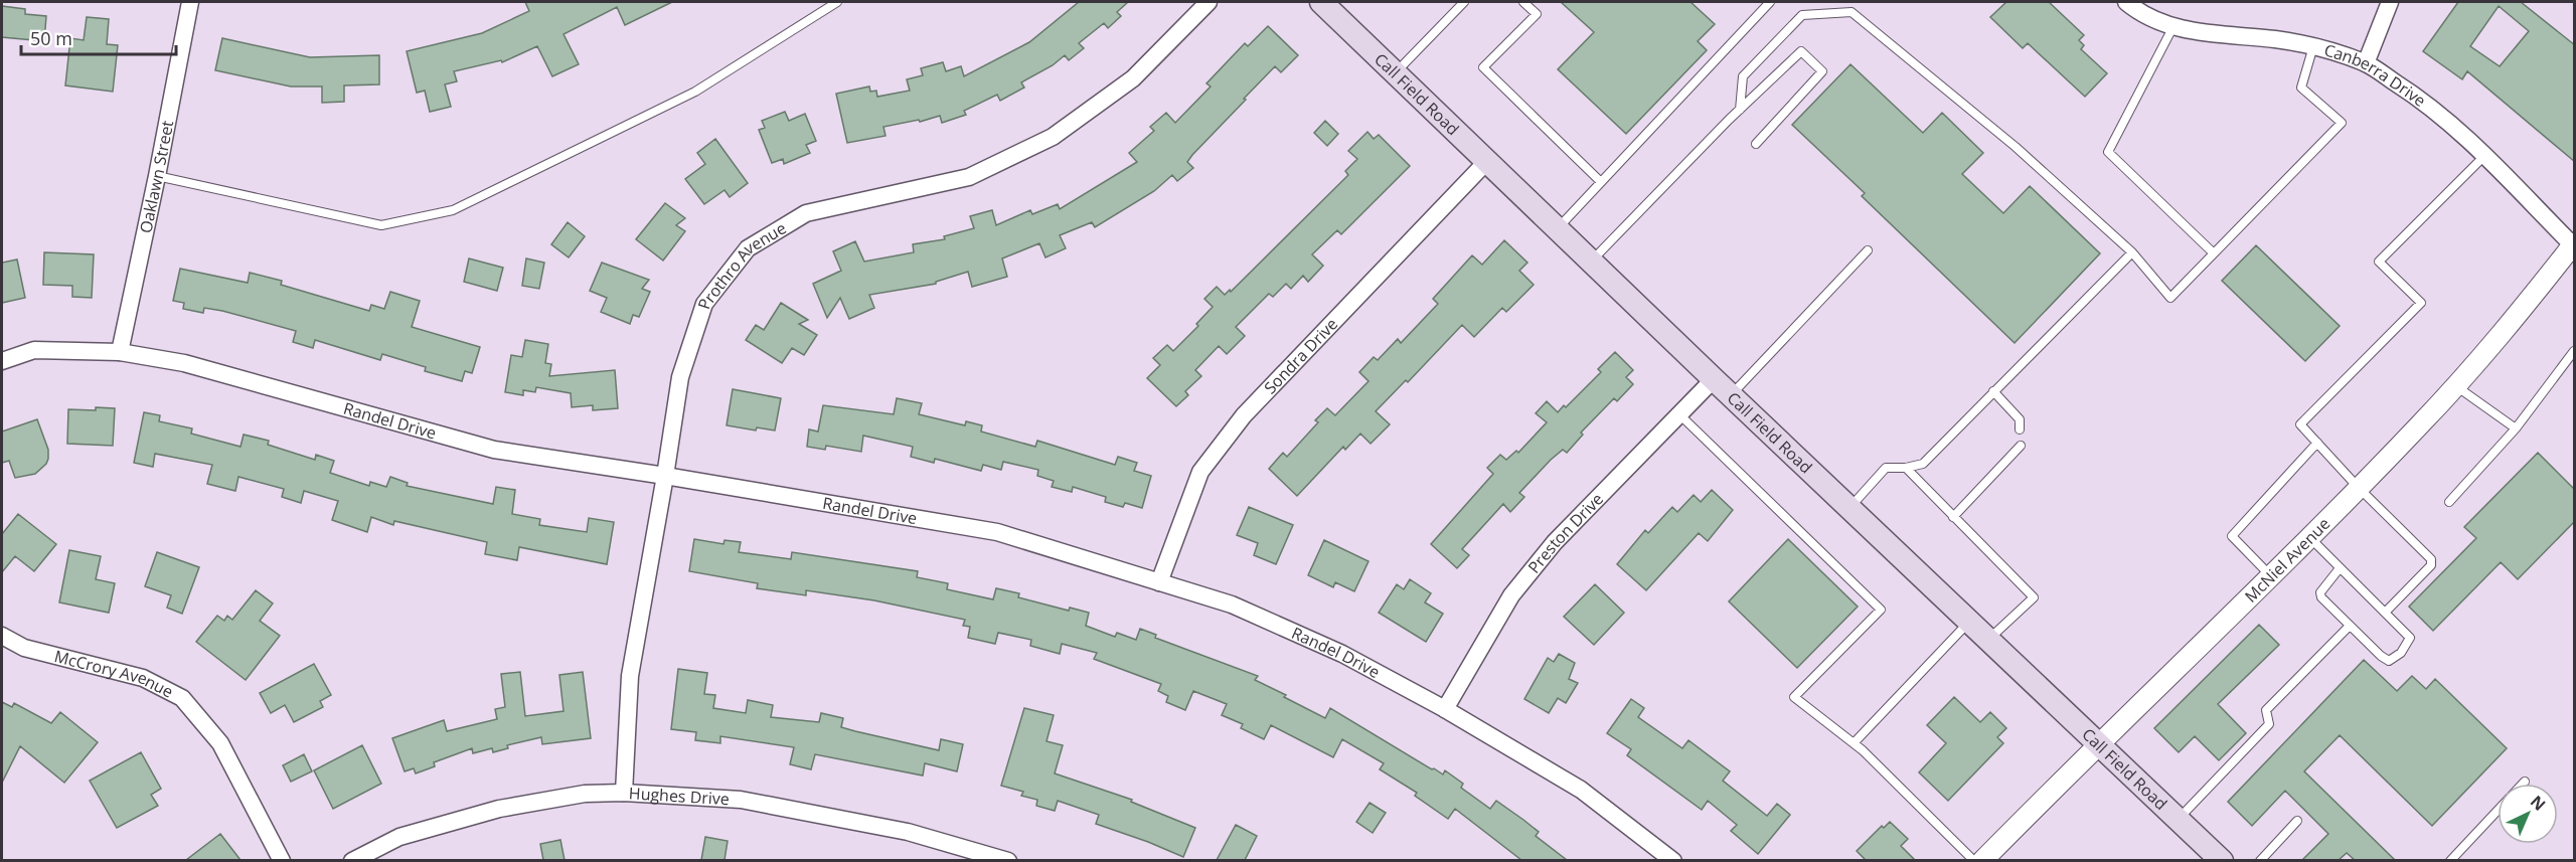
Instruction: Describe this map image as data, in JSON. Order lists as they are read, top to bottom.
{
  "streets": {
    "main road": ["Call Field Road"],
    "street": [
      "Canberra Drive",
      "Oaklawn Street",
      "Prothro Avenue",
      "Sondra Drive",
      "Randel Drive",
      "Preston Drive",
      "McNiel Avenue",
      "McCrory Avenue",
      "Hughes Drive"
    ]
  },
  "crossings": [
    ["Canberra Drive", "McNiel Avenue"],
    ["Call Field Road", "Sondra Drive"],
    ["Call Field Road", "Preston Drive"],
    ["Call Field Road", "McNiel Avenue"],
    ["Oaklawn Street", "Randel Drive"],
    ["Prothro Avenue", "Randel Drive"],
    ["Prothro Avenue", "Hughes Drive"],
    ["Sondra Drive", "Randel Drive"],
    ["Randel Drive", "Preston Drive"]
  ],
  "scale_bar": "50 m",
  "north": "top right"
}
